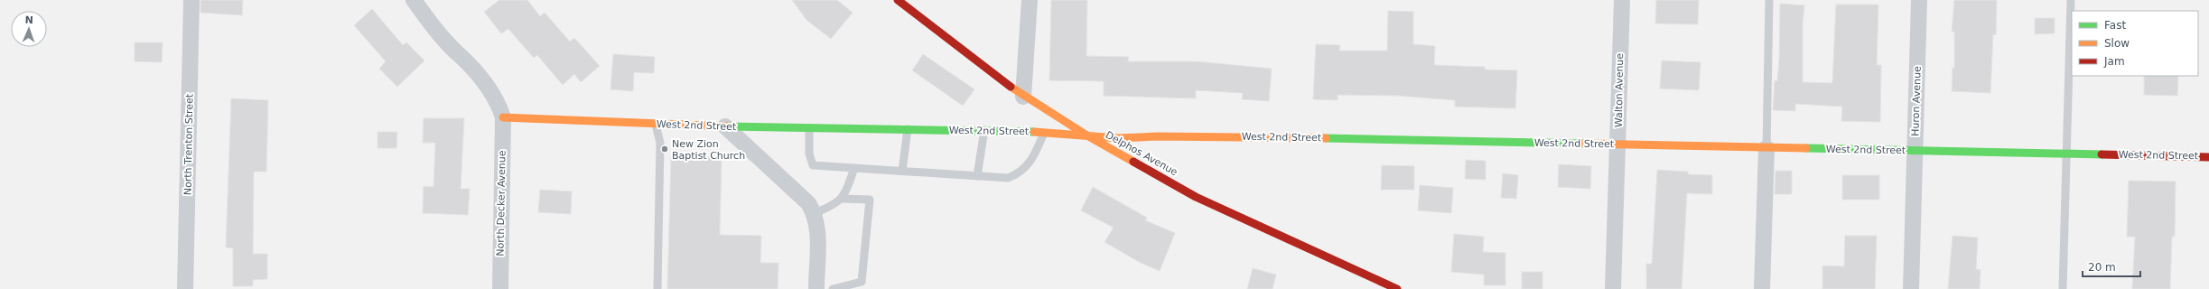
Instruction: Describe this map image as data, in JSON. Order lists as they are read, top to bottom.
{
  "streets": {
    "street": [
      "Walton Avenue",
      "Huron Avenue",
      "West 2nd Street",
      "North Trenton Street",
      "Delphos Avenue",
      "North Decker Avenue"
    ]
  },
  "crossings": [
    ["Walton Avenue", "West 2nd Street"],
    ["Huron Avenue", "West 2nd Street"],
    ["West 2nd Street", "Delphos Avenue"],
    ["West 2nd Street", "North Decker Avenue"]
  ],
  "places": ["New Zion Baptist Church"],
  "legend": ["Fast", "Slow", "Jam"],
  "scale_bar": "20 m",
  "north": "top"
}
